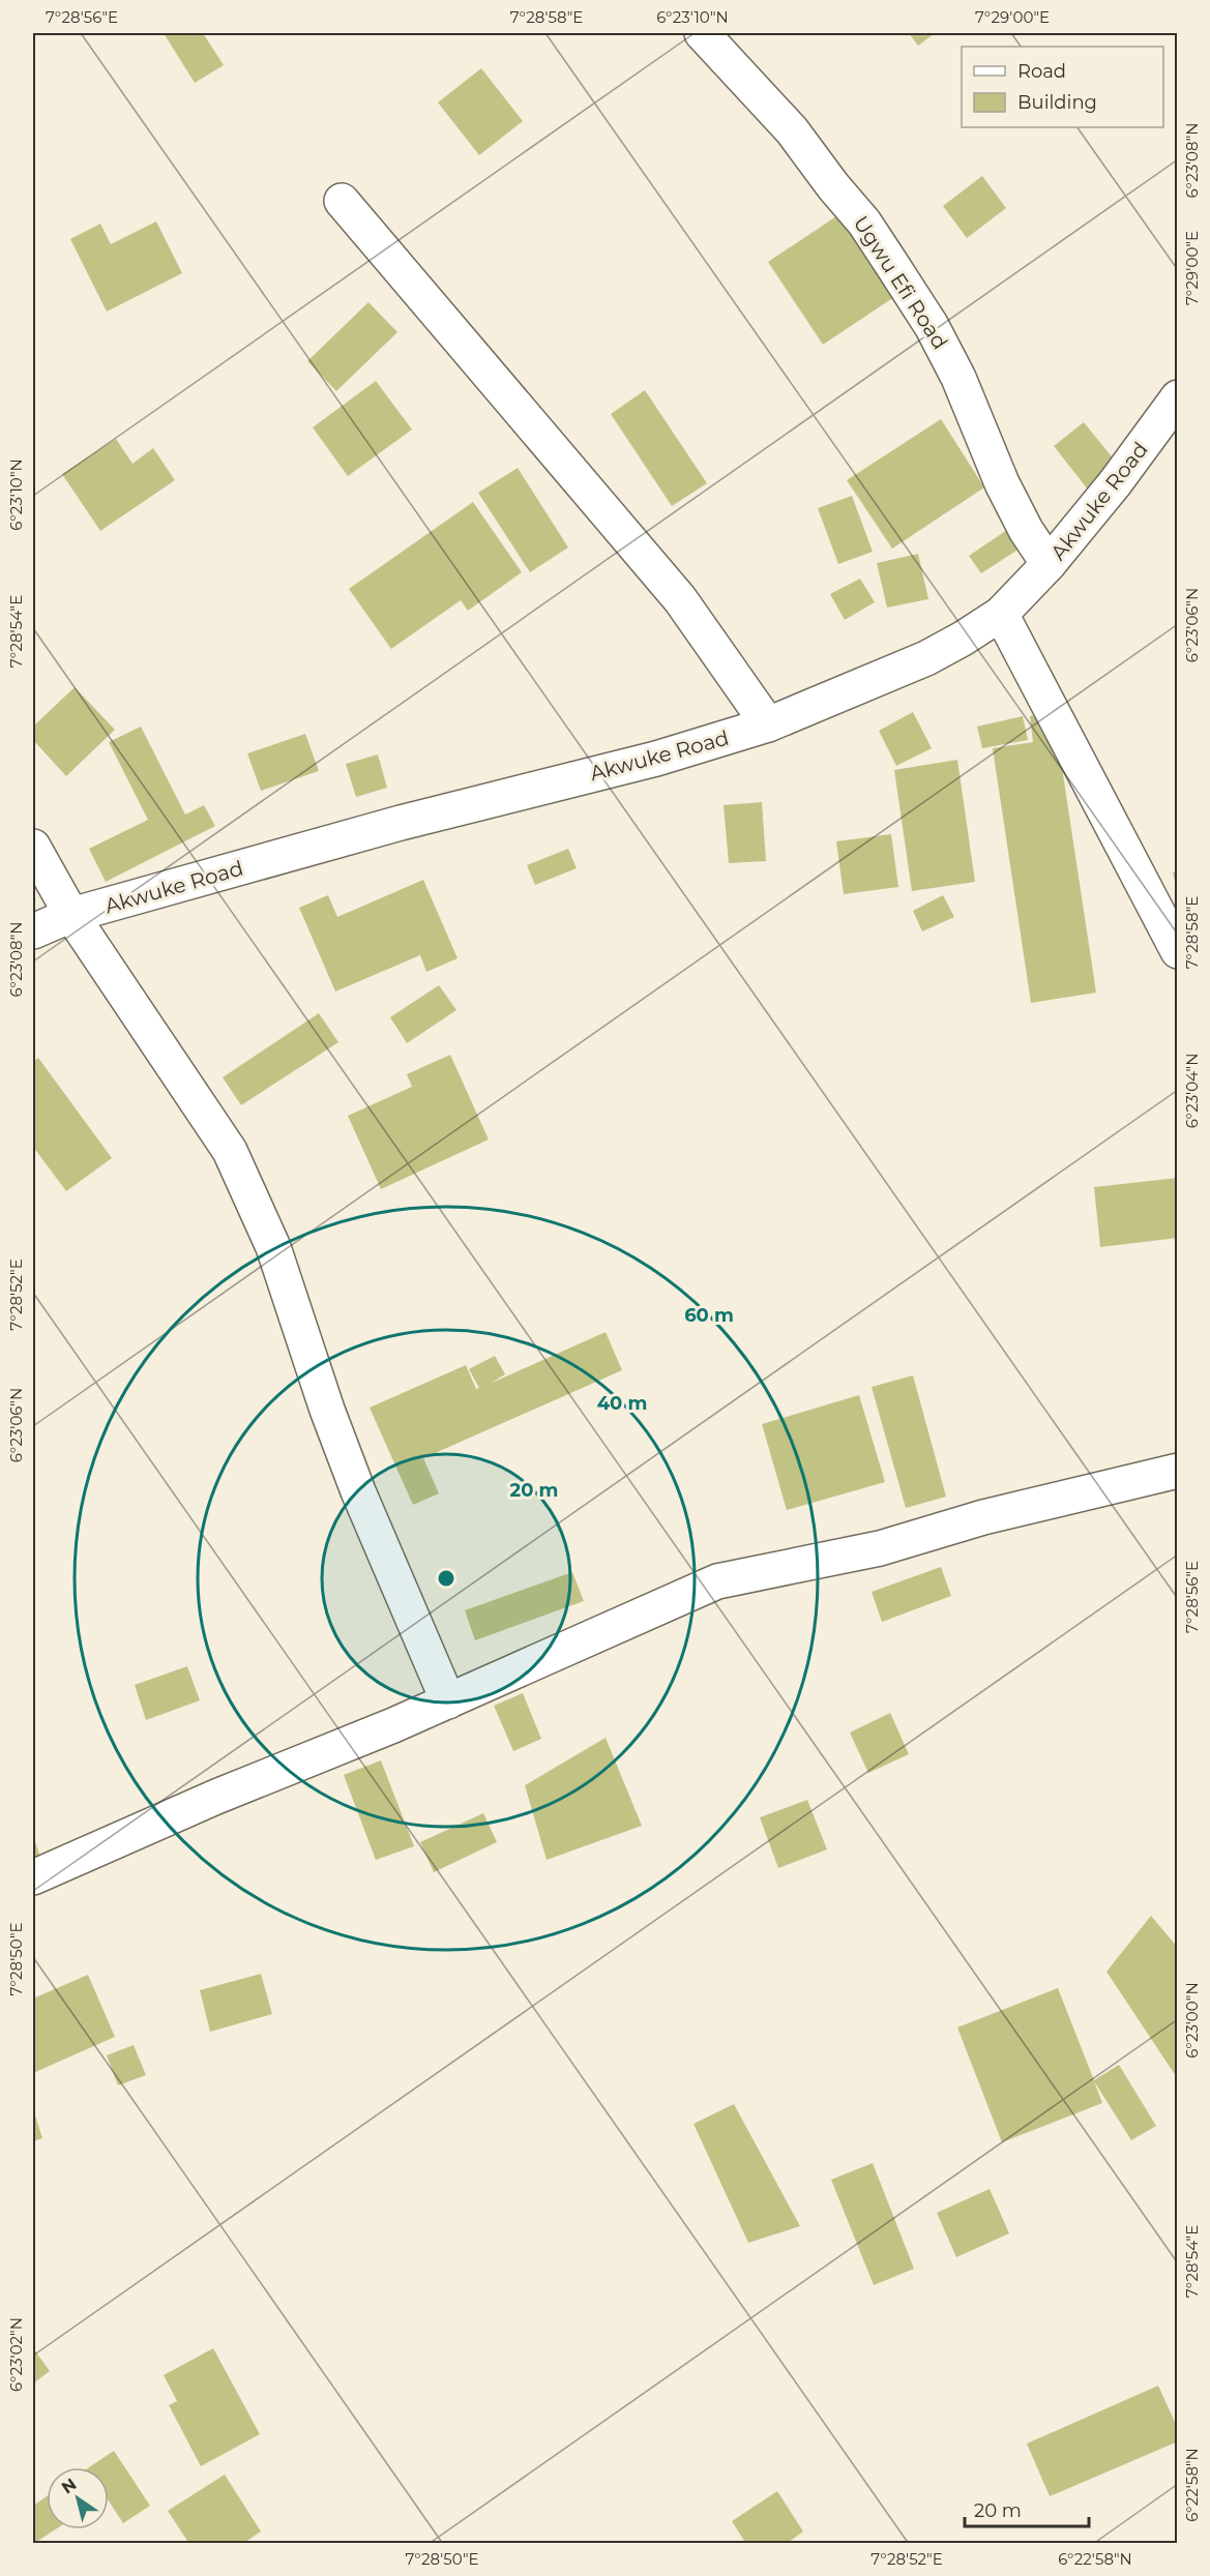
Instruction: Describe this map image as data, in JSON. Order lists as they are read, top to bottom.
{
  "streets": {
    "street": ["Ugwu Efi Road", "Akwuke Road"]
  },
  "crossings": [
    ["Ugwu Efi Road", "Akwuke Road"]
  ],
  "legend": ["Road", "Building"],
  "scale_bar": "20 m",
  "north": "top left",
  "coordinates": [
    "7°28'56\"E",
    "7°28'58\"E",
    "6°23'10\"N",
    "7°29'00\"E",
    "6°23'08\"N",
    "6°23'06\"N",
    "7°28'54\"E",
    "6°23'04\"N",
    "7°28'52\"E",
    "7°28'50\"E",
    "6°23'00\"N",
    "6°23'02\"N",
    "6°22'58\"N"
  ],
  "rings": ["60 m", "40 m", "20 m"]
}
